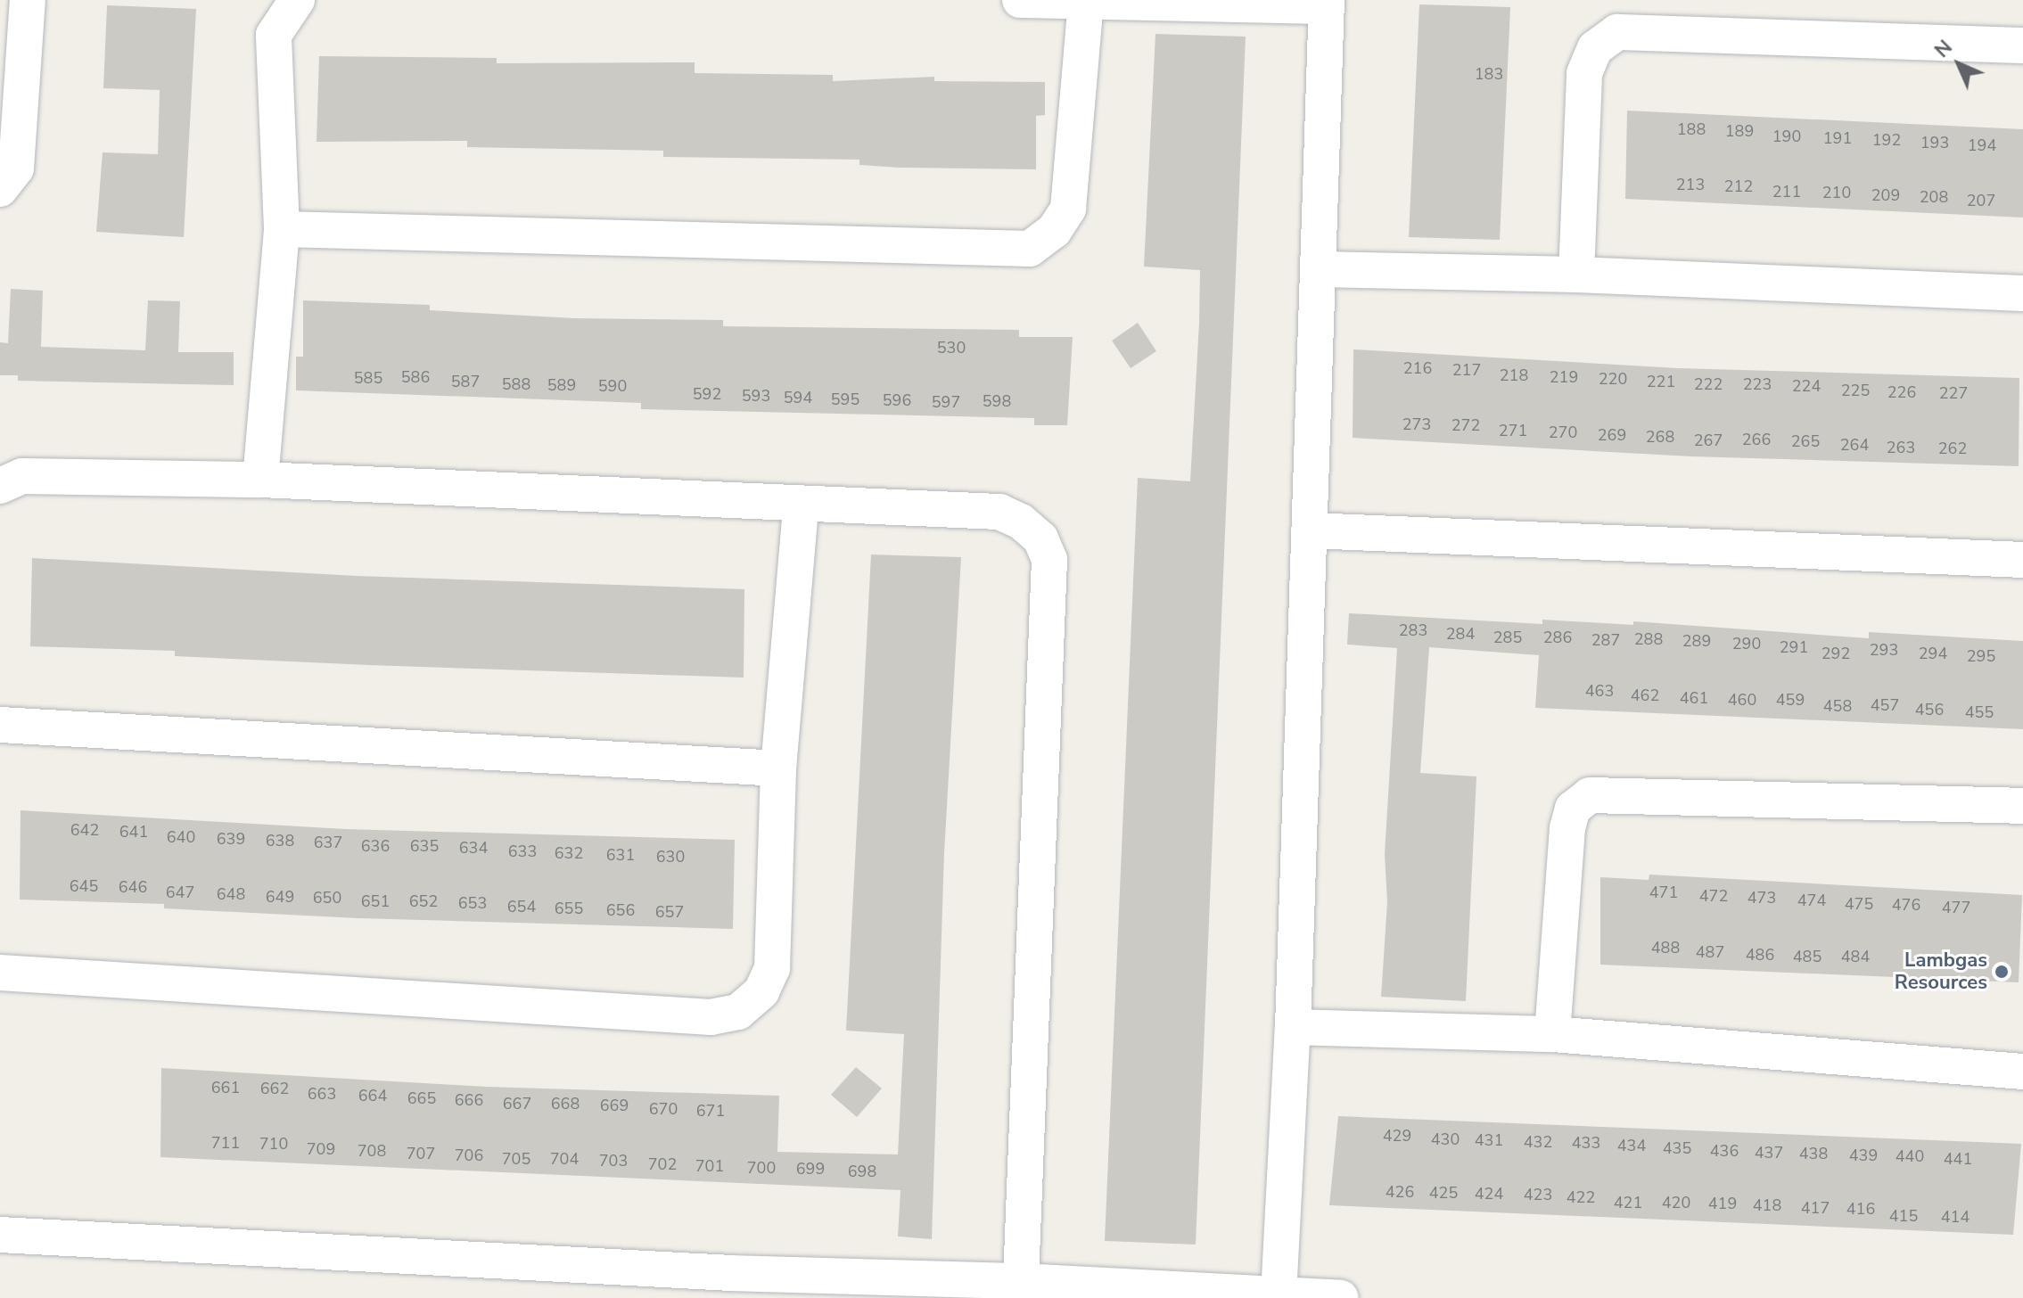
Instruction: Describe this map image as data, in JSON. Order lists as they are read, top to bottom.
{
  "places": ["Lambgas Resources"],
  "house_numbers": [
    "183",
    "188",
    "189",
    "190",
    "191",
    "192",
    "193",
    "194",
    "213",
    "212",
    "211",
    "210",
    "209",
    "208",
    "207",
    "530",
    "216",
    "217",
    "218",
    "586",
    "219",
    "585",
    "220",
    "587",
    "221",
    "588",
    "222",
    "223",
    "589",
    "590",
    "224",
    "225",
    "226",
    "227",
    "592",
    "593",
    "594",
    "595",
    "596",
    "598",
    "597",
    "273",
    "272",
    "271",
    "270",
    "269",
    "268",
    "266",
    "267",
    "265",
    "264",
    "263",
    "262",
    "283",
    "284",
    "285",
    "286",
    "288",
    "287",
    "289",
    "290",
    "291",
    "293",
    "292",
    "294",
    "295",
    "463",
    "462",
    "461",
    "460",
    "459",
    "457",
    "458",
    "456",
    "455",
    "642",
    "641",
    "640",
    "639",
    "638",
    "637",
    "636",
    "635",
    "634",
    "633",
    "632",
    "631",
    "630",
    "645",
    "646",
    "647",
    "471",
    "648",
    "472",
    "649",
    "650",
    "473",
    "474",
    "651",
    "652",
    "653",
    "475",
    "476",
    "654",
    "477",
    "655",
    "656",
    "657",
    "488",
    "487",
    "486",
    "485",
    "484",
    "661",
    "662",
    "663",
    "664",
    "665",
    "666",
    "667",
    "668",
    "669",
    "670",
    "671",
    "429",
    "430",
    "431",
    "432",
    "711",
    "433",
    "710",
    "434",
    "435",
    "709",
    "708",
    "436",
    "437",
    "707",
    "438",
    "706",
    "439",
    "440",
    "705",
    "704",
    "441",
    "703",
    "702",
    "701",
    "700",
    "699",
    "698",
    "426",
    "425",
    "424",
    "423",
    "422",
    "421",
    "420",
    "419",
    "418",
    "417",
    "416",
    "415",
    "414"
  ],
  "north": "top left"
}
